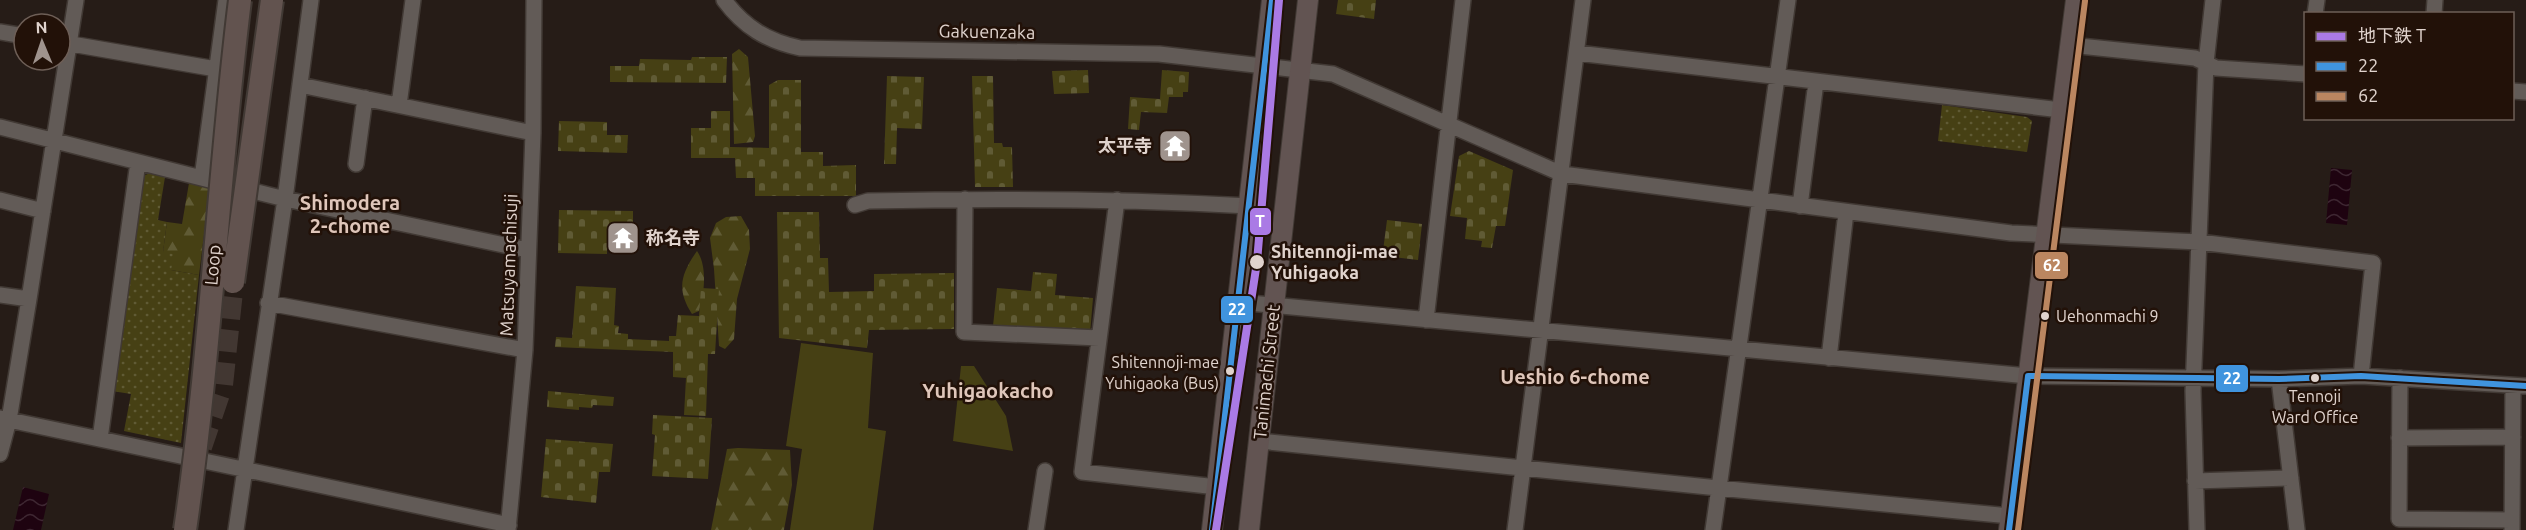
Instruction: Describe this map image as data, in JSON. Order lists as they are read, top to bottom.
{
  "streets": {
    "highway": ["Loop"],
    "main road": ["Tanimachi Street"],
    "street": ["Gakuenzaka", "Matsuyamachisuji"]
  },
  "crossings": [
    ["Gakuenzaka", "Tanimachi Street"]
  ],
  "districts": ["Shimodera 2-chome", "Ueshio 6-chome", "Yuhigaokacho"],
  "places": {
    "temple": ["太平寺", "称名寺"],
    "other": [
      "Shitennoji-mae Yuhigaoka",
      "Uehonmachi 9",
      "Shitennoji-mae Yuhigaoka (Bus)",
      "Tennoji Ward Office"
    ]
  },
  "lines": ["metro line T", "transit line 22", "transit line 62"],
  "legend": ["地下鉄 T", "22", "62"],
  "north": "top"
}
